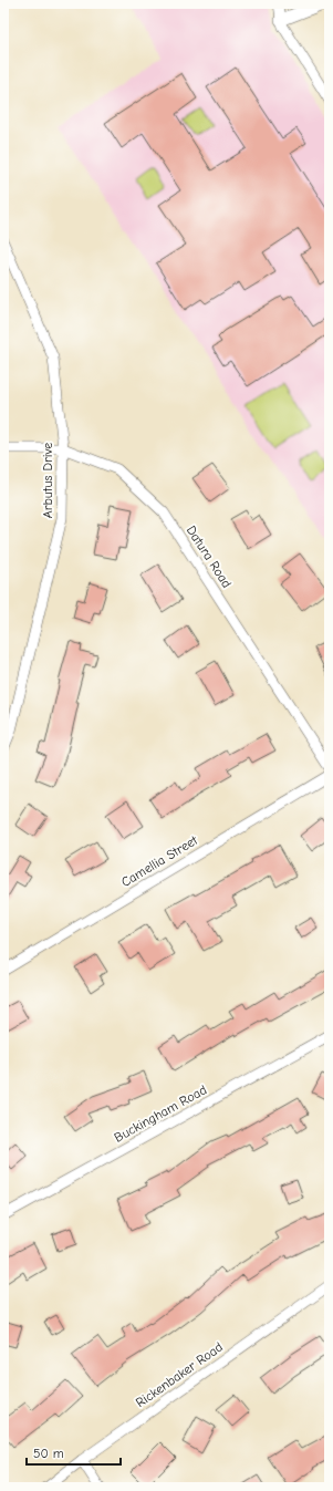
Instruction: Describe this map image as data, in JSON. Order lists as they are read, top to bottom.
{
  "streets": {
    "street": [
      "Arbutus Drive",
      "Datura Road",
      "Camellia Street",
      "Buckingham Road",
      "Rickenbaker Road"
    ]
  },
  "crossings": [
    ["Arbutus Drive", "Datura Road"]
  ],
  "scale_bar": "50 m"
}
